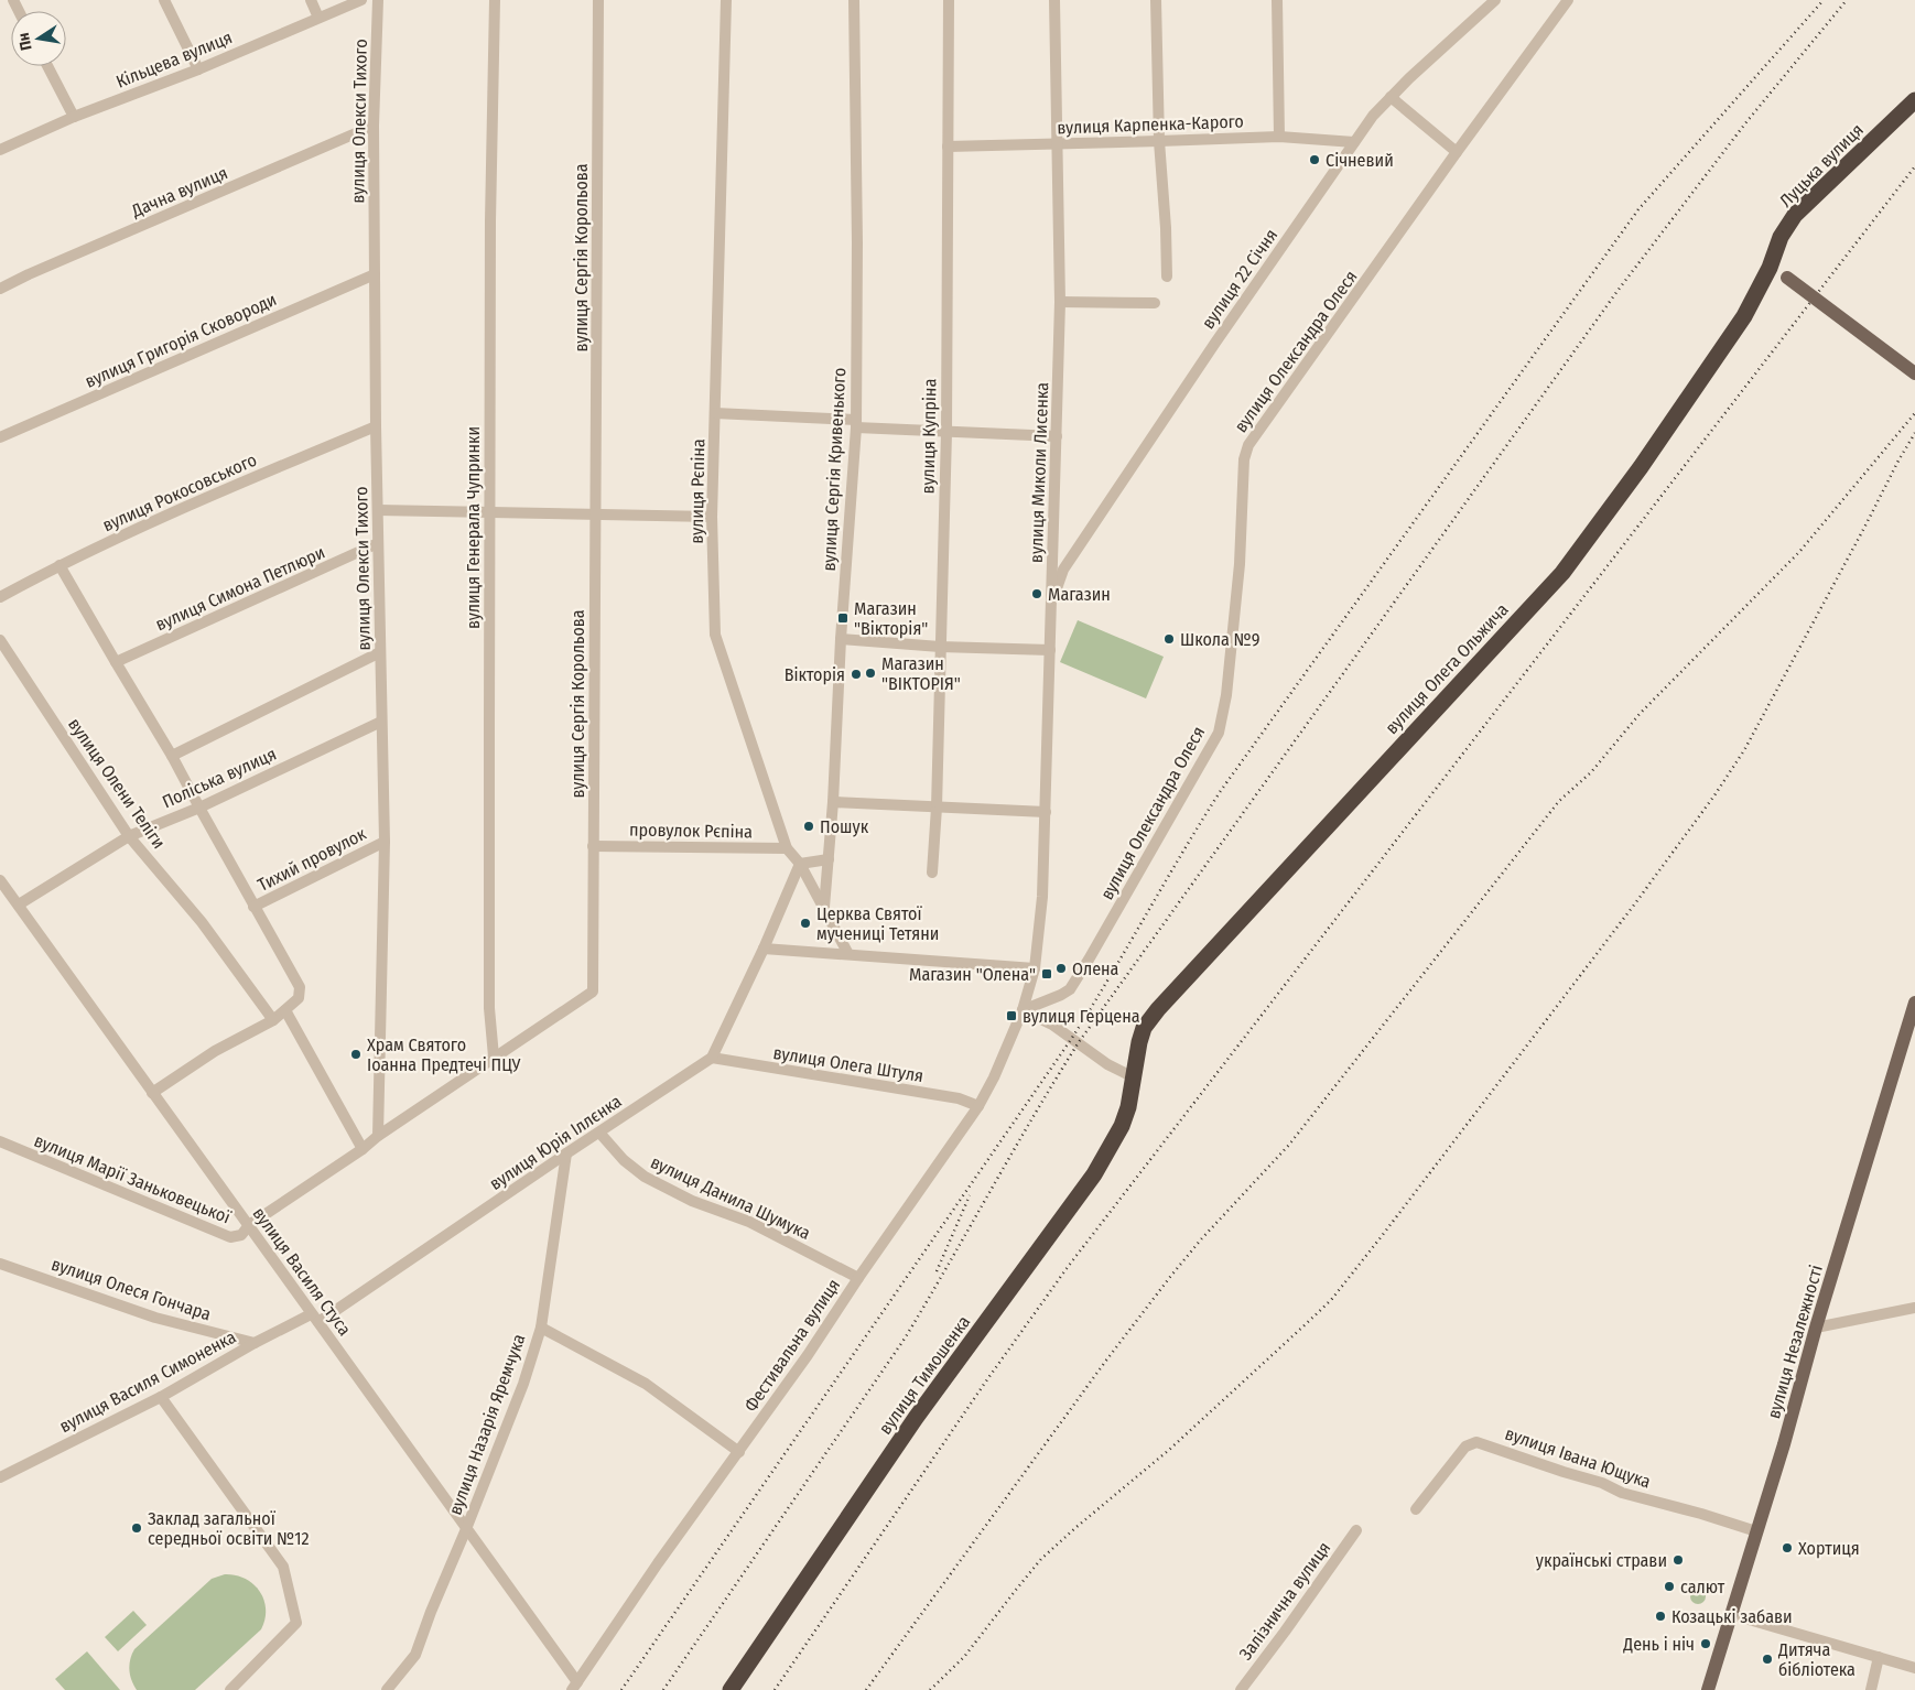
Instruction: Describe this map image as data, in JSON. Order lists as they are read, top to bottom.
{
  "streets": {
    "highway": ["Луцька вулиця", "вулиця Олега Ольжича", "вулиця Тимошенка"],
    "main road": ["вулиця Незалежності"],
    "street": [
      "Кільцева вулиця",
      "вулиця Олекси Тихого",
      "вулиця Карпенка-Карого",
      "Дачна вулиця",
      "вулиця Сергія Корольова",
      "вулиця 22 Січня",
      "вулиця Григорія Сковороди",
      "вулиця Олександра Олеся",
      "вулиця Купріна",
      "вулиця Сергія Кривенького",
      "вулиця Миколи Лисенка",
      "вулиця Рєпіна",
      "вулиця Рокосовського",
      "вулиця Генерала Чупринки",
      "вулиця Симона Петлюри",
      "Поліська вулиця",
      "вулиця Олени Теліги",
      "провулок Рєпіна",
      "Тихий провулок",
      "вулиця Олега Штуля",
      "вулиця Юрія Іллєнка",
      "вулиця Марії Заньковецької",
      "вулиця Данила Шумука",
      "вулиця Василя Стуса",
      "вулиця Олеся Гончара",
      "Фестивальна вулиця",
      "вулиця Василя Симоненка",
      "вулиця Назарія Яремчука",
      "вулиця Івана Ющука",
      "Залізнична вулиця"
    ]
  },
  "crossings": [
    ["вулиця Олекси Тихого", "Дачна вулиця"],
    ["вулиця Олекси Тихого", "вулиця Сергія Корольова"],
    ["вулиця Олекси Тихого", "вулиця Григорія Сковороди"],
    ["вулиця Олекси Тихого", "вулиця Рокосовського"],
    ["вулиця Олекси Тихого", "вулиця Симона Петлюри"],
    ["вулиця Олекси Тихого", "Поліська вулиця"],
    ["вулиця Олекси Тихого", "Тихий провулок"],
    ["вулиця Карпенка-Карого", "вулиця 22 Січня"],
    ["вулиця Карпенка-Карого", "вулиця Купріна"],
    ["вулиця Карпенка-Карого", "вулиця Миколи Лисенка"],
    ["Луцька вулиця", "вулиця Олега Ольжича"],
    ["вулиця Сергія Корольова", "вулиця Генерала Чупринки"],
    ["вулиця Сергія Корольова", "провулок Рєпіна"],
    ["вулиця Сергія Корольова", "вулиця Марії Заньковецької"],
    ["вулиця Сергія Корольова", "вулиця Василя Стуса"],
    ["вулиця 22 Січня", "вулиця Миколи Лисенка"],
    ["вулиця Олександра Олеся", "вулиця Миколи Лисенка"],
    ["вулиця Олександра Олеся", "Фестивальна вулиця"],
    ["вулиця Сергія Кривенького", "вулиця Рєпіна"],
    ["вулиця Миколи Лисенка", "Фестивальна вулиця"],
    ["вулиця Рєпіна", "провулок Рєпіна"],
    ["вулиця Олега Ольжича", "вулиця Тимошенка"],
    ["Поліська вулиця", "вулиця Олени Теліги"],
    ["Поліська вулиця", "вулиця Василя Стуса"],
    ["вулиця Олега Штуля", "вулиця Юрія Іллєнка"],
    ["вулиця Олега Штуля", "Фестивальна вулиця"],
    ["вулиця Юрія Іллєнка", "вулиця Данила Шумука"],
    ["вулиця Юрія Іллєнка", "вулиця Василя Стуса"],
    ["вулиця Юрія Іллєнка", "вулиця Василя Симоненка"],
    ["вулиця Юрія Іллєнка", "вулиця Назарія Яремчука"],
    ["вулиця Марії Заньковецької", "вулиця Василя Стуса"],
    ["вулиця Данила Шумука", "Фестивальна вулиця"],
    ["вулиця Василя Стуса", "Фестивальна вулиця"],
    ["вулиця Василя Стуса", "вулиця Василя Симоненка"],
    ["вулиця Василя Стуса", "вулиця Назарія Яремчука"],
    ["вулиця Олеся Гончара", "вулиця Василя Симоненка"],
    ["вулиця Незалежності", "вулиця Івана Ющука"]
  ],
  "places": {
    "other": [
      "Січневий",
      "Магазин",
      "Школа №9",
      "Магазин \"ВІКТОРІЯ\"",
      "Вікторія",
      "Пошук",
      "Церква Святої мучениці Тетяни",
      "Олена",
      "Храм Святого Іоанна Предтечі ПЦУ",
      "Заклад загальної середньої освіти №12",
      "Хортиця",
      "українські страви",
      "салют",
      "Козацькі забави",
      "День і ніч",
      "Дитяча бібліотека"
    ],
    "transit": ["Магазин \"Вікторія\"", "Магазин \"Олена\"", "вулиця Герцена"]
  },
  "north": "left"
}
